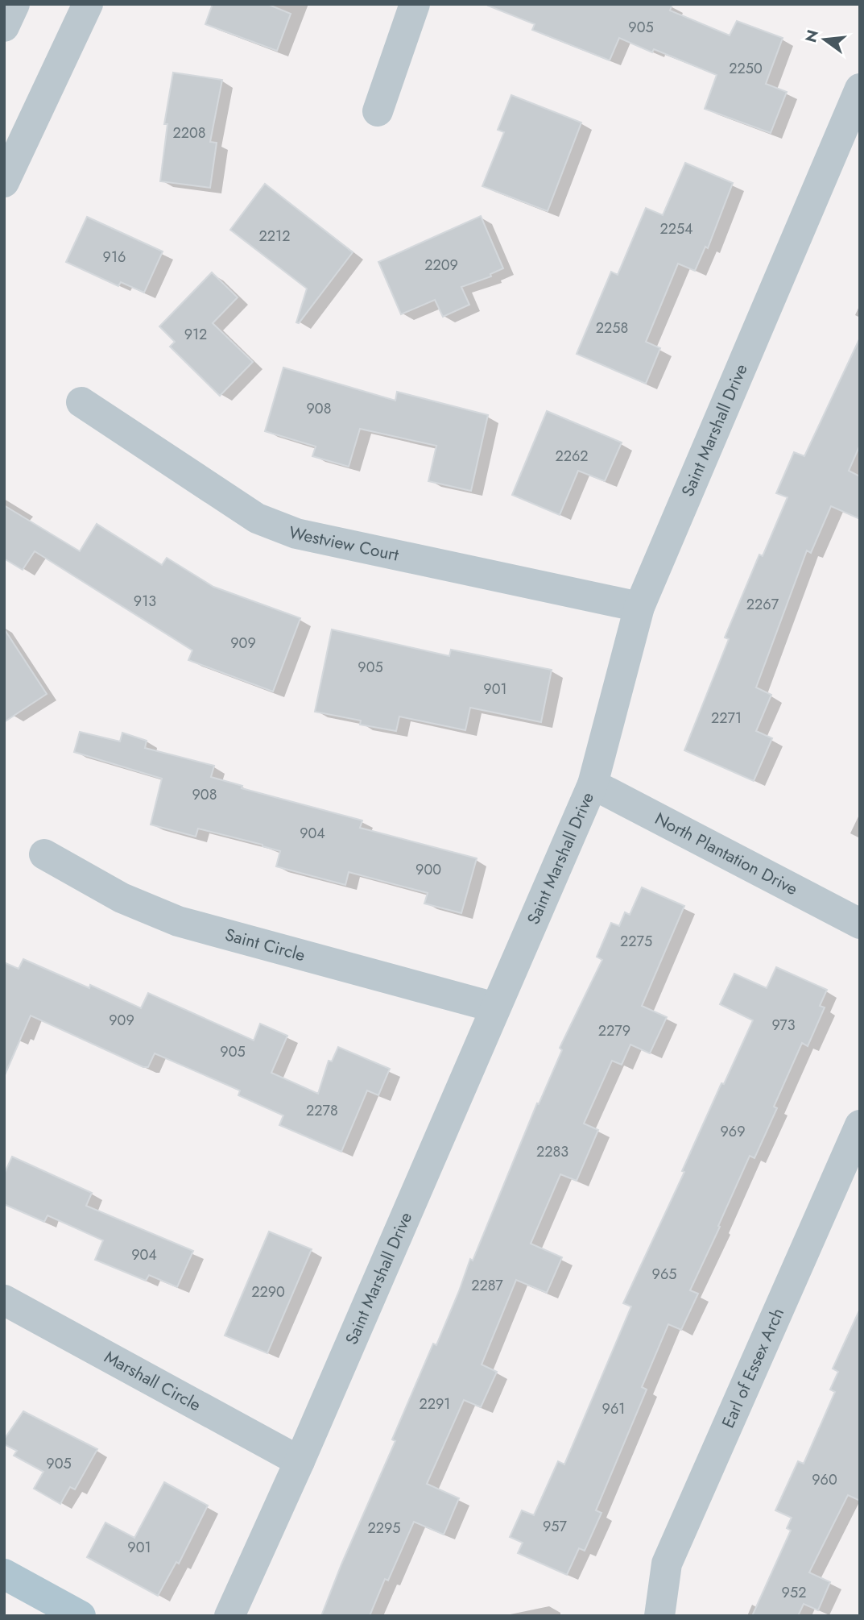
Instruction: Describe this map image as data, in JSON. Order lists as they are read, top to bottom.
{
  "streets": {
    "street": [
      "Saint Marshall Drive",
      "Westview Court",
      "North Plantation Drive",
      "Saint Circle",
      "Earl of Essex Arch",
      "Marshall Circle"
    ]
  },
  "crossings": [
    ["Saint Marshall Drive", "Westview Court"],
    ["Saint Marshall Drive", "North Plantation Drive"],
    ["Saint Marshall Drive", "Saint Circle"],
    ["Saint Marshall Drive", "Marshall Circle"]
  ],
  "house_numbers": [
    "905",
    "2250",
    "2208",
    "2254",
    "2212",
    "916",
    "2209",
    "2258",
    "912",
    "908",
    "2262",
    "913",
    "2267",
    "909",
    "905",
    "901",
    "2271",
    "908",
    "904",
    "900",
    "2275",
    "909",
    "973",
    "2279",
    "905",
    "2278",
    "969",
    "2283",
    "904",
    "965",
    "2287",
    "2290",
    "2291",
    "961",
    "905",
    "960",
    "957",
    "2295",
    "901",
    "952"
  ],
  "north": "left"
}
